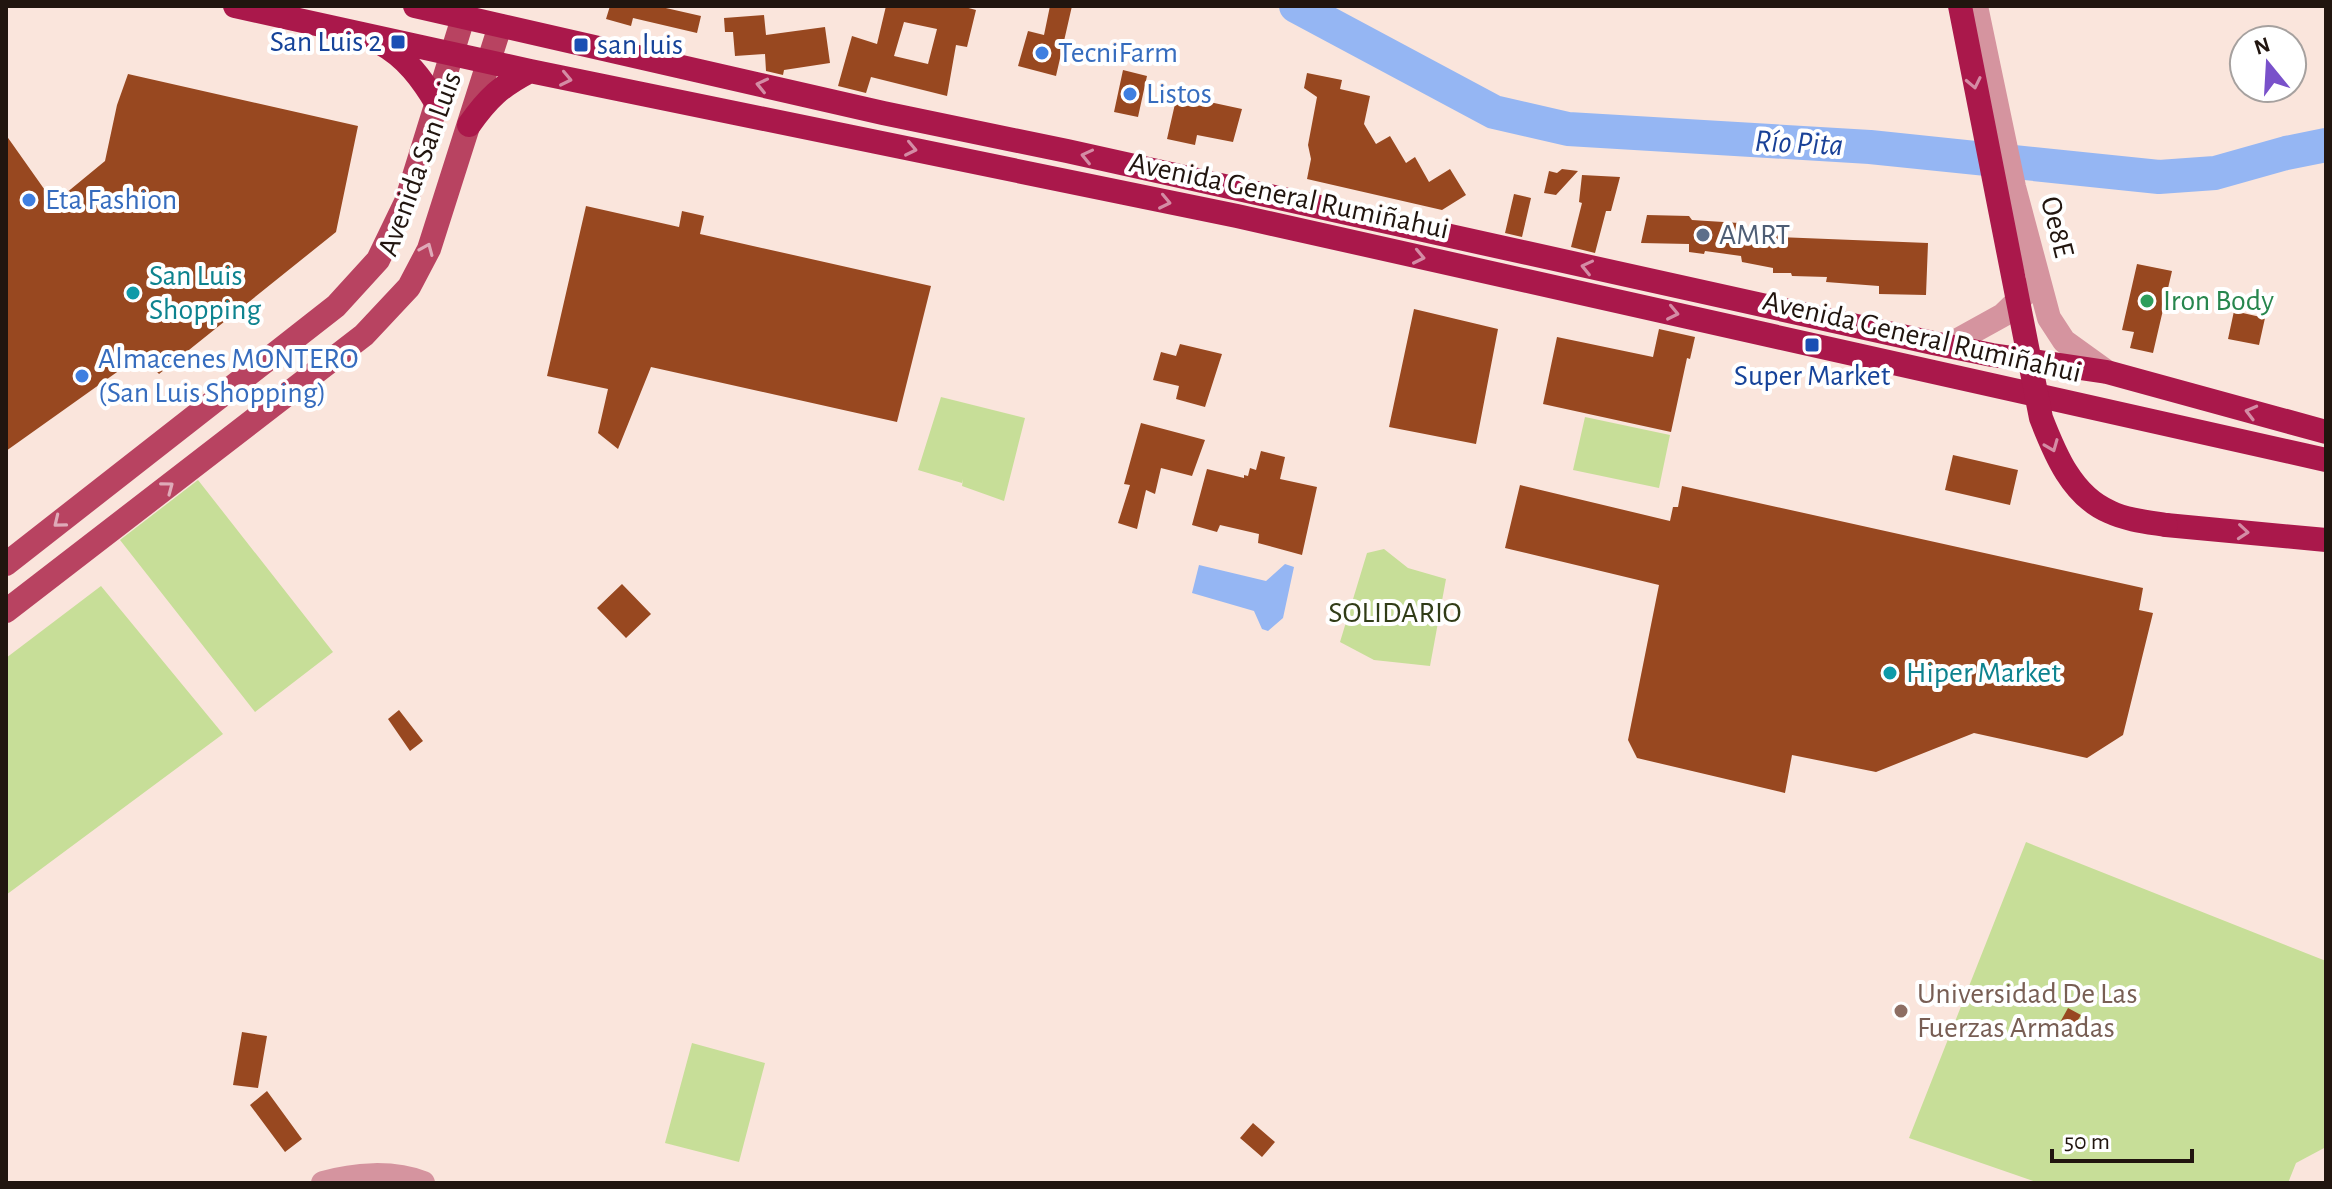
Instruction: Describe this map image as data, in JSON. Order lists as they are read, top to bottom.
{
  "streets": {
    "highway": ["Avenida General Rumiñahui"],
    "main road": ["Avenida San Luis"],
    "street": ["Oe8E"]
  },
  "crossings": [
    ["Avenida San Luis", "Avenida General Rumiñahui"],
    ["Avenida General Rumiñahui", "Oe8E"]
  ],
  "water": ["Río Pita"],
  "parks": ["SOLIDARIO"],
  "places": {
    "transit": ["San Luis 2", "san luis", "Super Market"],
    "other": [
      "TecniFarm",
      "Listos",
      "Eta Fashion",
      "AMRT",
      "San Luis Shopping",
      "Iron Body",
      "Almacenes MONTERO (San Luis Shopping)",
      "Hiper Market",
      "Universidad De Las Fuerzas Armadas"
    ]
  },
  "scale_bar": "50 m",
  "north": "top"
}
